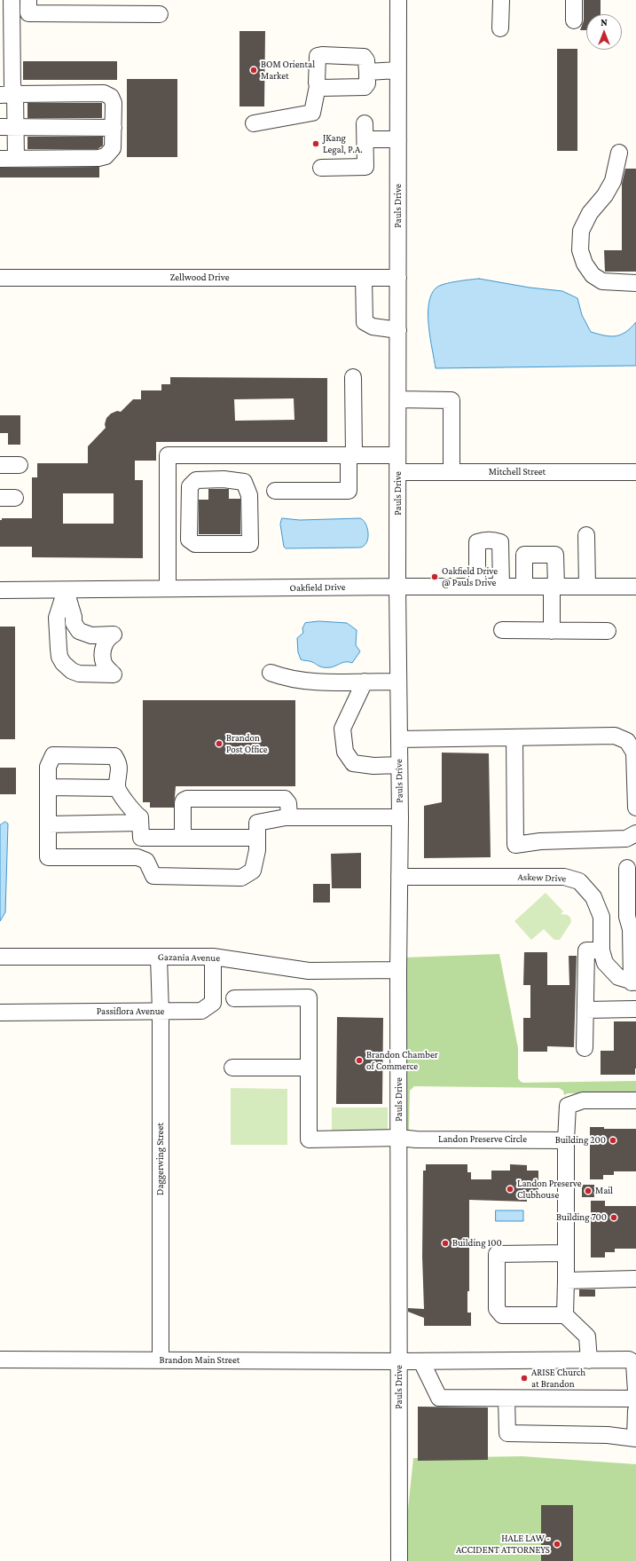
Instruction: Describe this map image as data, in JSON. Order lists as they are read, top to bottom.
{
  "streets": {
    "street": [
      "Pauls Drive",
      "Zellwood Drive",
      "Mitchell Street",
      "Oakfield Drive",
      "Askew Drive",
      "Gazania Avenue",
      "Passiflora Avenue",
      "Landon Preserve Circle",
      "Daggerwing Street",
      "Brandon Main Street"
    ]
  },
  "crossings": [
    ["Pauls Drive", "Zellwood Drive"],
    ["Pauls Drive", "Mitchell Street"],
    ["Pauls Drive", "Oakfield Drive"],
    ["Pauls Drive", "Askew Drive"],
    ["Pauls Drive", "Gazania Avenue"],
    ["Pauls Drive", "Landon Preserve Circle"],
    ["Pauls Drive", "Brandon Main Street"],
    ["Gazania Avenue", "Passiflora Avenue"],
    ["Gazania Avenue", "Daggerwing Street"],
    ["Passiflora Avenue", "Daggerwing Street"],
    ["Daggerwing Street", "Brandon Main Street"]
  ],
  "places": [
    "BOM Oriental Market",
    "JKang Legal, P.A.",
    "Oakfield Drive @ Pauls Drive",
    "Brandon Post Office",
    "Brandon Chamber of Commerce",
    "Building 200",
    "Landon Preserve Clubhouse",
    "Mail",
    "Building 700",
    "Building 100",
    "ARISE Church at Brandon",
    "HALE LAW - ACCIDENT ATTORNEYS"
  ],
  "north": "top"
}
